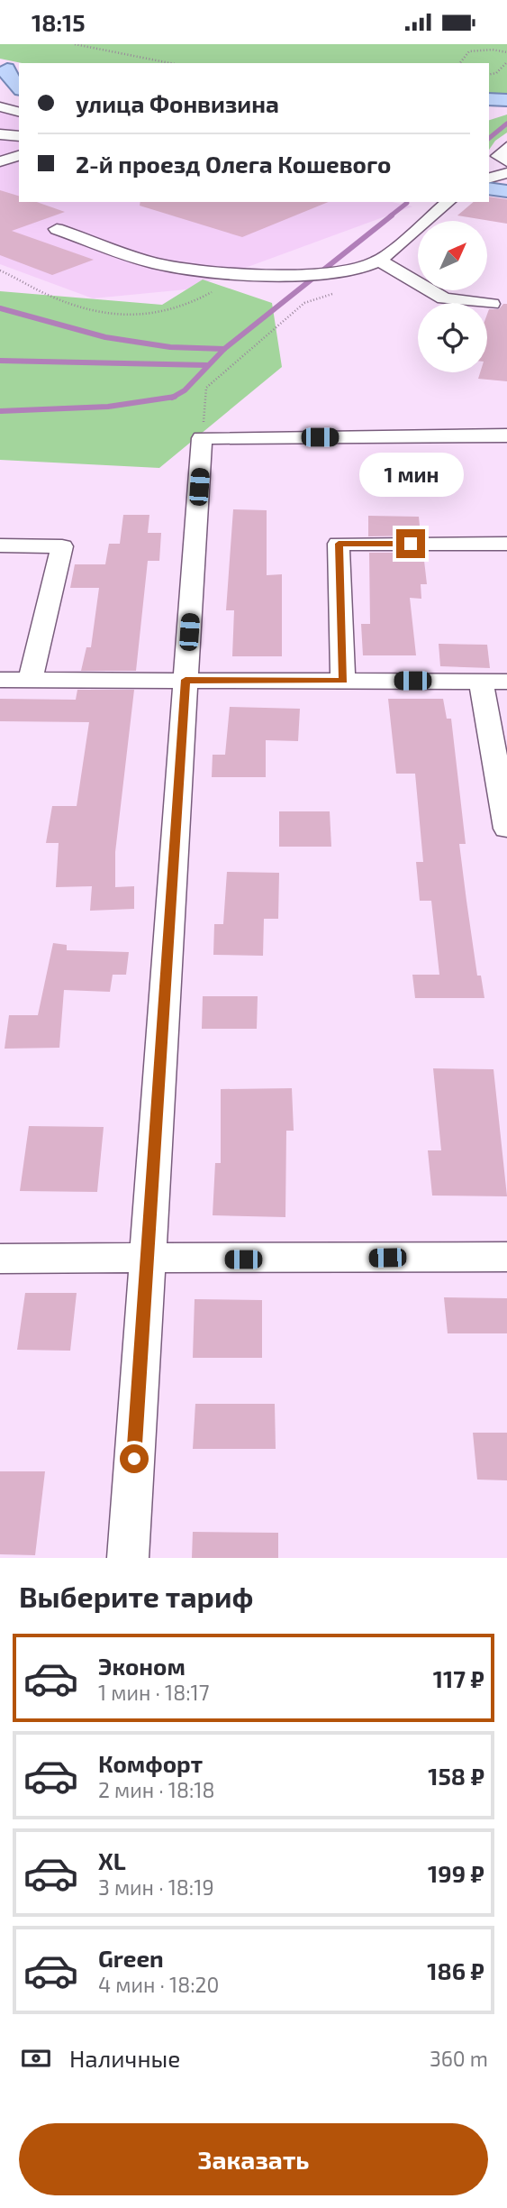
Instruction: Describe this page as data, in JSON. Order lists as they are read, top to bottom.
{
  "north": "top right",
  "page": {
    "status": "18:15",
    "banner": ["улица Фонвизина", "2-й проезд Олега Кошевого"],
    "bubble": "1 мин",
    "heading": "Выберите тариф",
    "list": [
      {
        "name": "Эконом",
        "note": "1 мин · 18:17",
        "value": "117 ₽"
      },
      {
        "name": "Комфорт",
        "note": "2 мин · 18:18",
        "value": "158 ₽"
      },
      {
        "name": "XL",
        "note": "3 мин · 18:19",
        "value": "199 ₽"
      },
      {
        "name": "Green",
        "note": "4 мин · 18:20",
        "value": "186 ₽"
      }
    ],
    "pay": ["Наличные", "360 m"],
    "buttons": "Заказать"
  }
}
